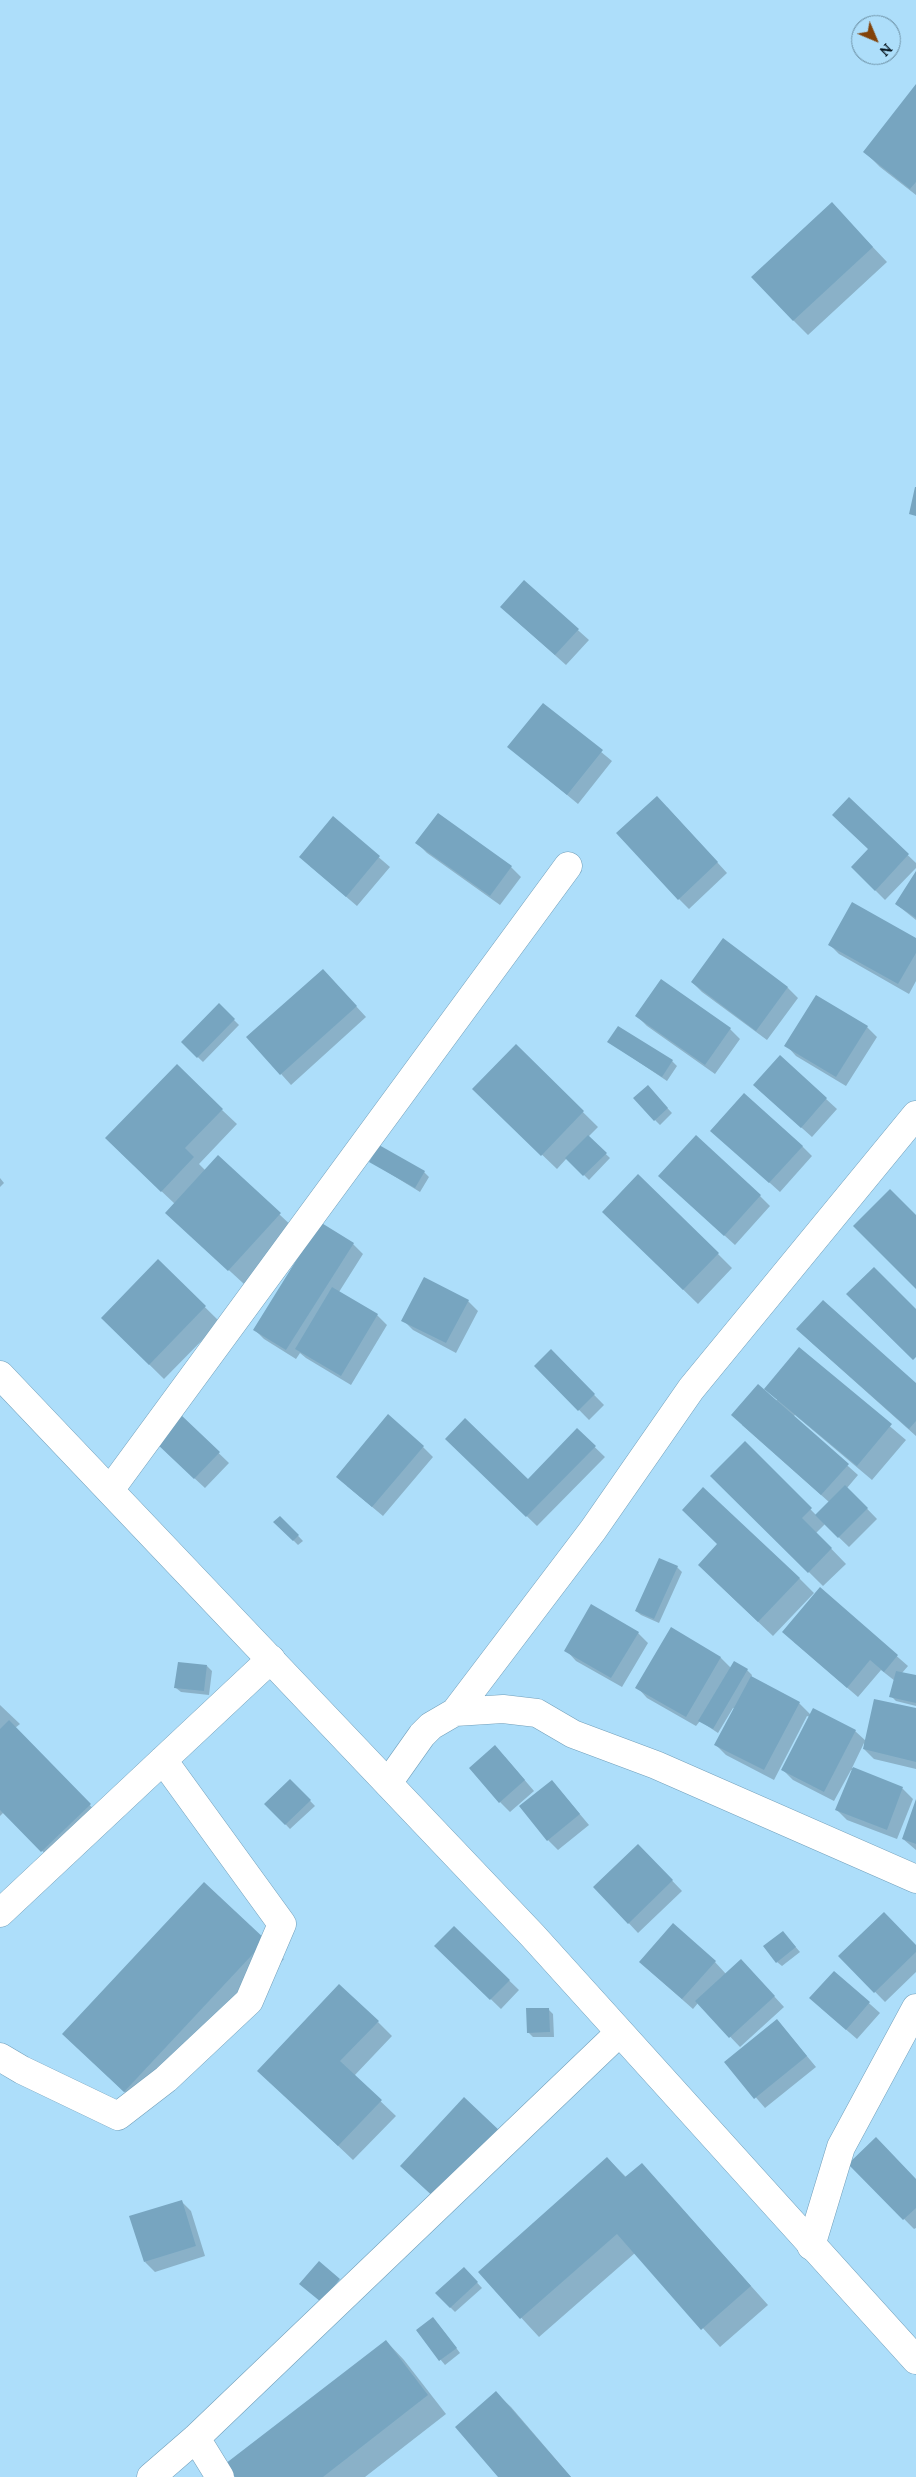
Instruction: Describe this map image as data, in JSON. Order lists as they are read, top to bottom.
{
  "north": "bottom right"
}
